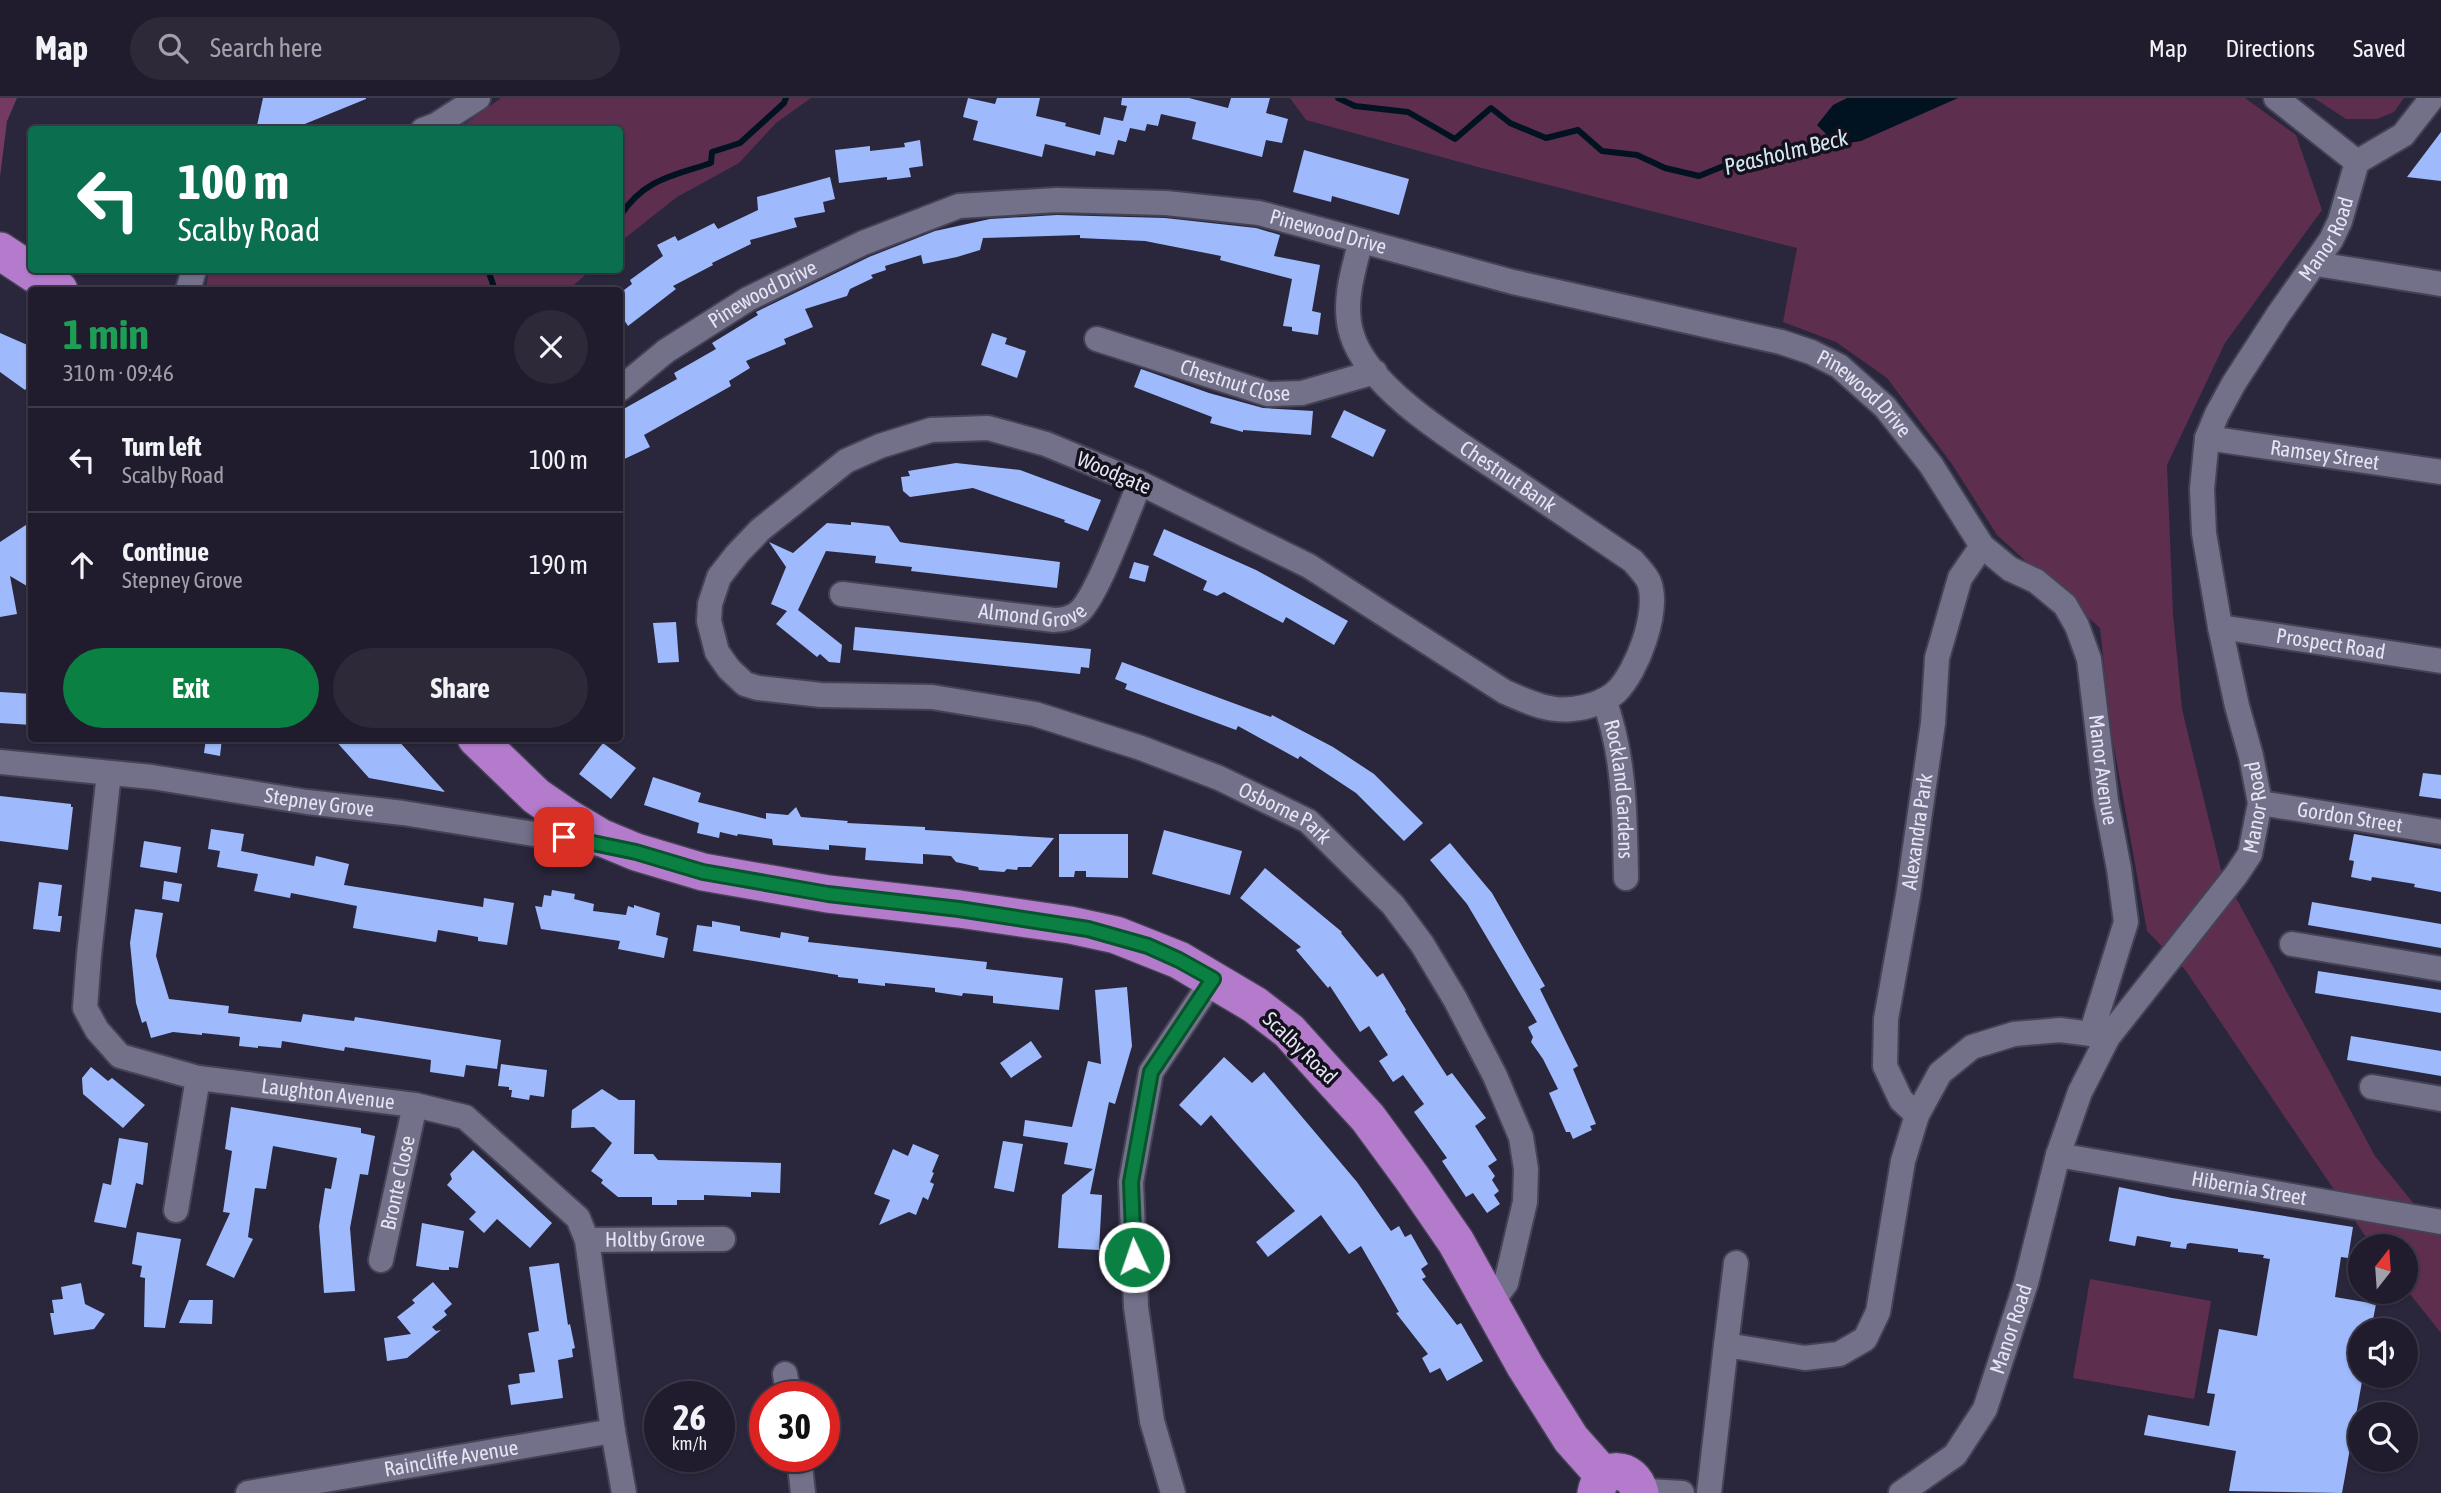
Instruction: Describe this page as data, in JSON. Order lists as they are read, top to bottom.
{
  "streets": {
    "highway": ["Scalby Road"],
    "street": [
      "Pinewood Drive",
      "Manor Road",
      "Chestnut Close",
      "Ramsey Street",
      "Woodgate",
      "Chestnut Bank",
      "Almond Grove",
      "Prospect Road",
      "Manor Avenue",
      "Rockland Gardens",
      "Stepney Grove",
      "Osborne Park",
      "Gordon Street",
      "Alexandra Park",
      "Laughton Avenue",
      "Bronte Close",
      "Hibernia Street",
      "Holtby Grove",
      "Raincliffe Avenue"
    ]
  },
  "crossings": [
    ["Pinewood Drive", "Chestnut Bank"],
    ["Pinewood Drive", "Manor Avenue"],
    ["Pinewood Drive", "Alexandra Park"],
    ["Manor Road", "Ramsey Street"],
    ["Manor Road", "Prospect Road"],
    ["Manor Road", "Manor Avenue"],
    ["Manor Road", "Gordon Street"],
    ["Manor Road", "Hibernia Street"],
    ["Chestnut Close", "Chestnut Bank"],
    ["Woodgate", "Chestnut Bank"],
    ["Woodgate", "Almond Grove"],
    ["Woodgate", "Rockland Gardens"],
    ["Woodgate", "Osborne Park"],
    ["Chestnut Bank", "Rockland Gardens"],
    ["Manor Avenue", "Alexandra Park"],
    ["Stepney Grove", "Scalby Road"],
    ["Stepney Grove", "Laughton Avenue"],
    ["Osborne Park", "Scalby Road"],
    ["Laughton Avenue", "Bronte Close"],
    ["Laughton Avenue", "Holtby Grove"],
    ["Laughton Avenue", "Raincliffe Avenue"]
  ],
  "water": ["Peasholm Beck"],
  "north": "top",
  "page": {
    "header": "Map",
    "search": "Search here",
    "nav": ["Map", "Directions", "Saved"],
    "turn": ["100 m", "Scalby Road"],
    "heading": ["1 min", "310 m · 09:46"],
    "list": [
      {
        "name": "Turn left",
        "note": "Scalby Road",
        "value": "100 m"
      },
      {
        "name": "Continue",
        "note": "Stepney Grove",
        "value": "190 m"
      }
    ],
    "buttons": ["Exit", "Share"],
    "speed": "26 km/h",
    "limit": "30"
  }
}
